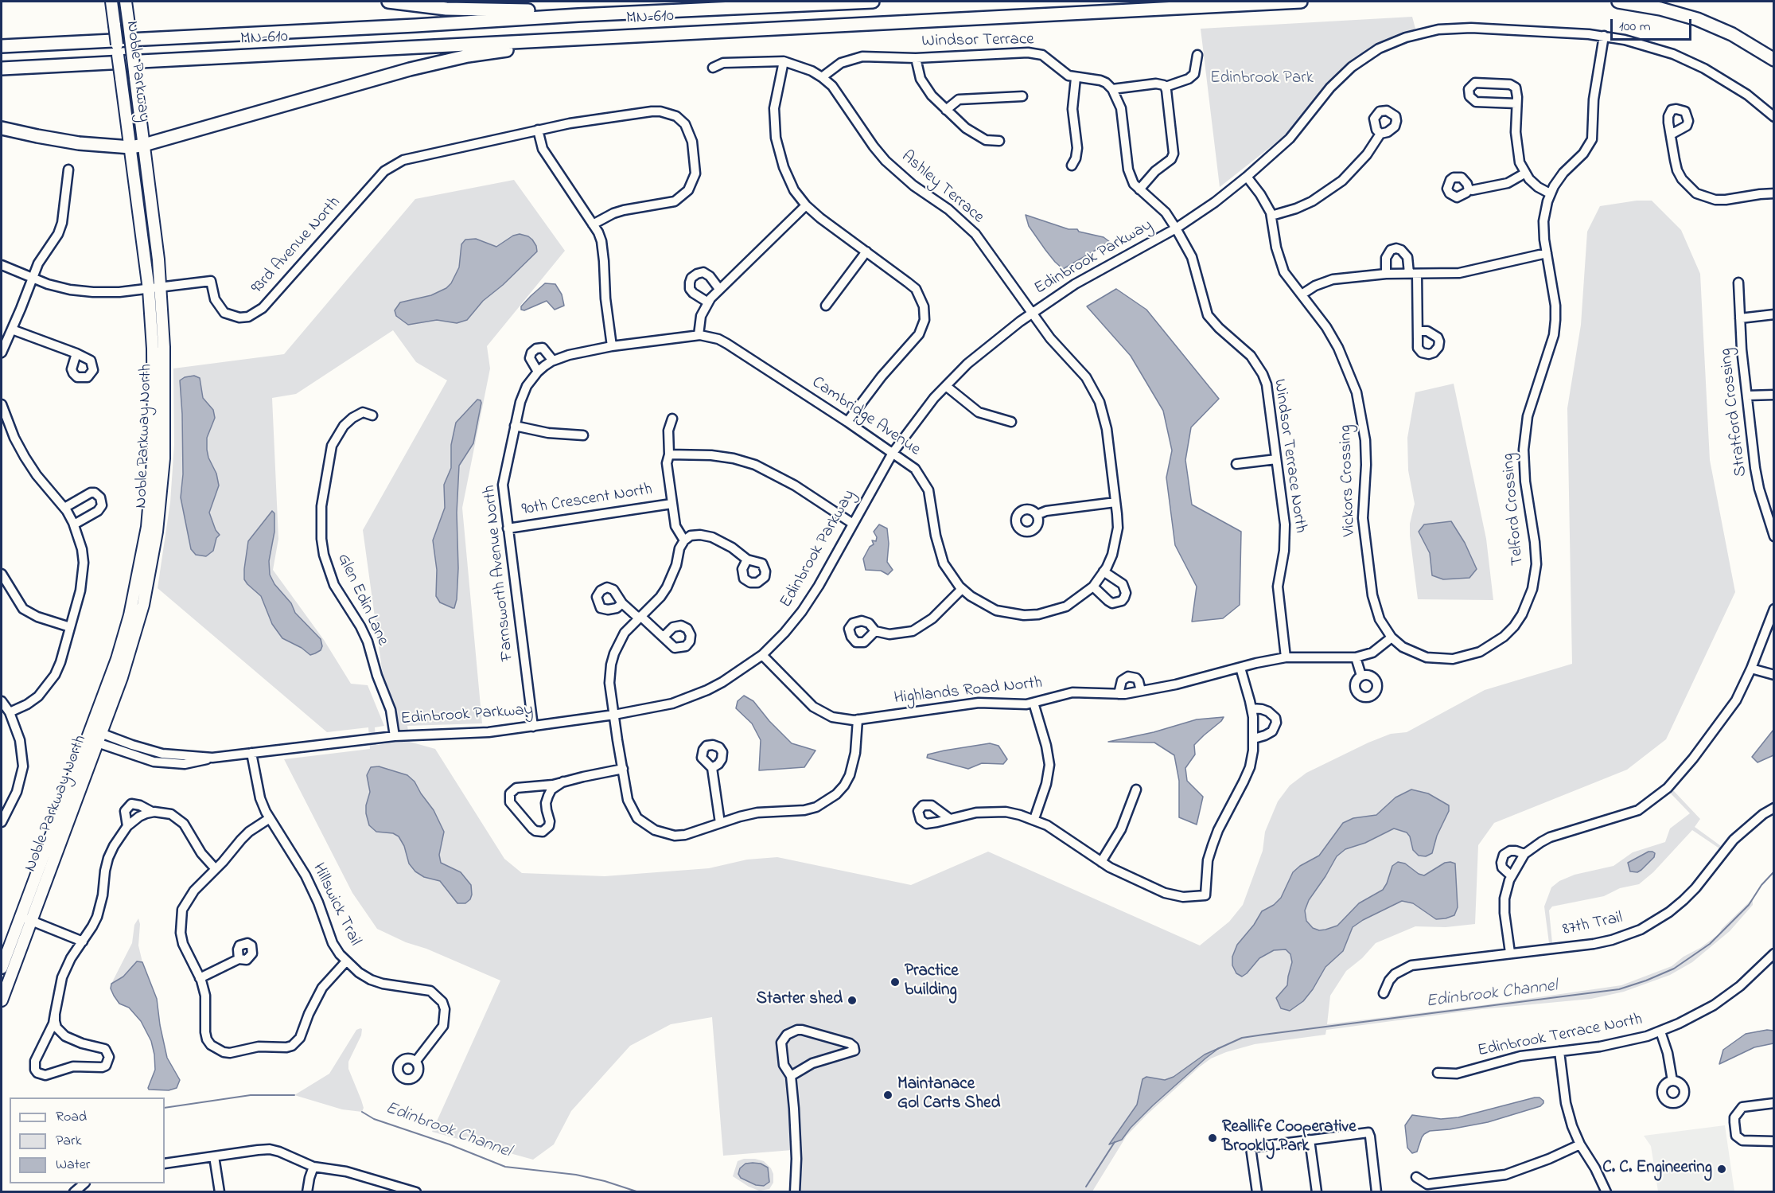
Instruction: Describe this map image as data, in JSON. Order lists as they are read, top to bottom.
{
  "streets": {
    "highway": ["MN-610"],
    "main road": ["Noble Parkway", "Noble Parkway North"],
    "street": [
      "Windsor Terrace",
      "Ashley Terrace",
      "93rd Avenue North",
      "Edinbrook Parkway",
      "Stratford Crossing",
      "Cambridge Avenue",
      "Windsor Terrace North",
      "Vickors Crossing",
      "90th Crescent North",
      "Telford Crossing",
      "Farnsworth Avenue North",
      "Glen Edin Lane",
      "Highlands Road North",
      "Hillswick Trail",
      "87th Trail",
      "Edinbrook Terrace North"
    ]
  },
  "crossings": [
    ["Windsor Terrace", "Ashley Terrace"],
    ["Noble Parkway", "Noble Parkway North"],
    ["Ashley Terrace", "Edinbrook Parkway"],
    ["Ashley Terrace", "Cambridge Avenue"],
    ["93rd Avenue North", "Noble Parkway North"],
    ["Edinbrook Parkway", "Cambridge Avenue"],
    ["Edinbrook Parkway", "Noble Parkway North"],
    ["Edinbrook Parkway", "Windsor Terrace North"],
    ["Edinbrook Parkway", "Vickors Crossing"],
    ["Edinbrook Parkway", "Farnsworth Avenue North"],
    ["Edinbrook Parkway", "Glen Edin Lane"],
    ["Edinbrook Parkway", "Highlands Road North"],
    ["Edinbrook Parkway", "Hillswick Trail"],
    ["Cambridge Avenue", "Farnsworth Avenue North"],
    ["Windsor Terrace North", "Highlands Road North"],
    ["Vickors Crossing", "Telford Crossing"],
    ["Vickors Crossing", "Highlands Road North"],
    ["90th Crescent North", "Farnsworth Avenue North"],
    ["Telford Crossing", "Highlands Road North"]
  ],
  "water": ["Edinbrook Channel"],
  "parks": ["Edinbrook Park"],
  "places": [
    "Practice building",
    "Starter shed",
    "Maintanace Gol Carts Shed",
    "Reallife Cooperative Brookly Park",
    "C. C. Engineering"
  ],
  "legend": ["Road", "Park", "Water"],
  "scale_bar": "100 m"
}
